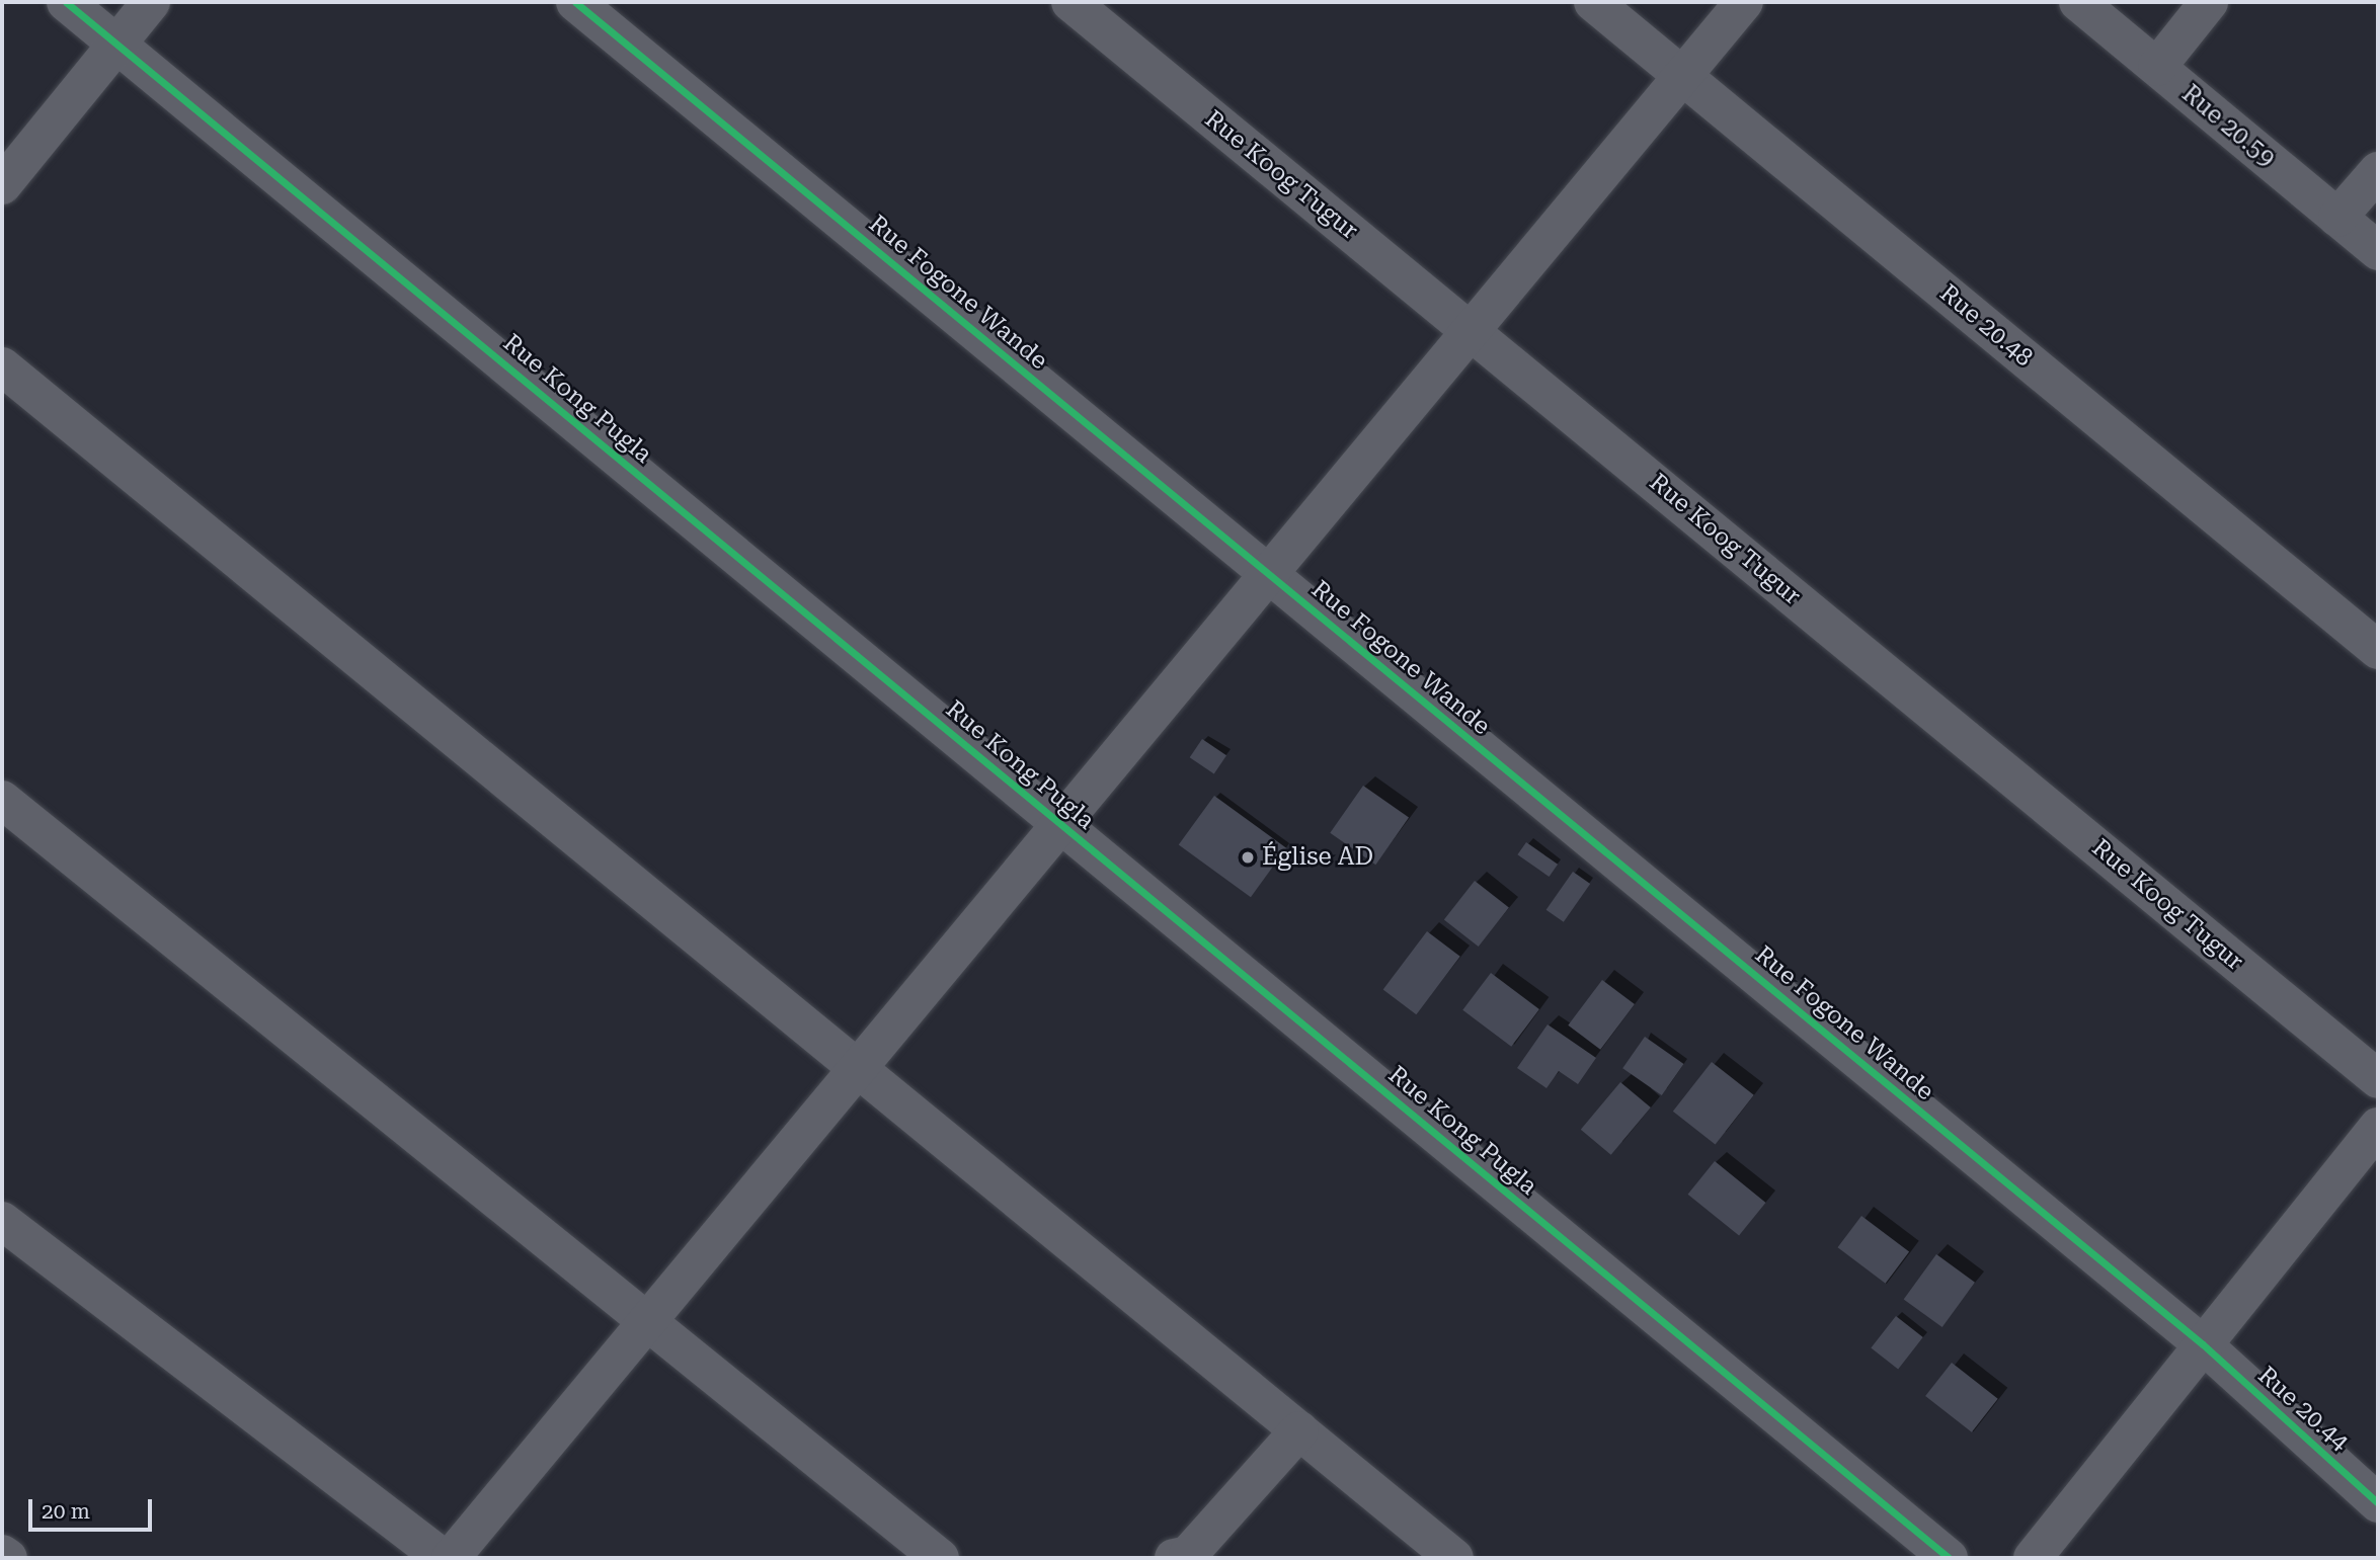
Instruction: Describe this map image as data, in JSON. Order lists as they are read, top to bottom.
{
  "streets": {
    "street": [
      "Rue 20.59",
      "Rue Koog Tugur",
      "Rue Fogone Wande",
      "Rue 20.48",
      "Rue Kong Pugla",
      "Rue 20.44"
    ]
  },
  "crossings": [
    ["Rue Fogone Wande", "Rue 20.44"]
  ],
  "places": ["Église AD"],
  "scale_bar": "20 m"
}
